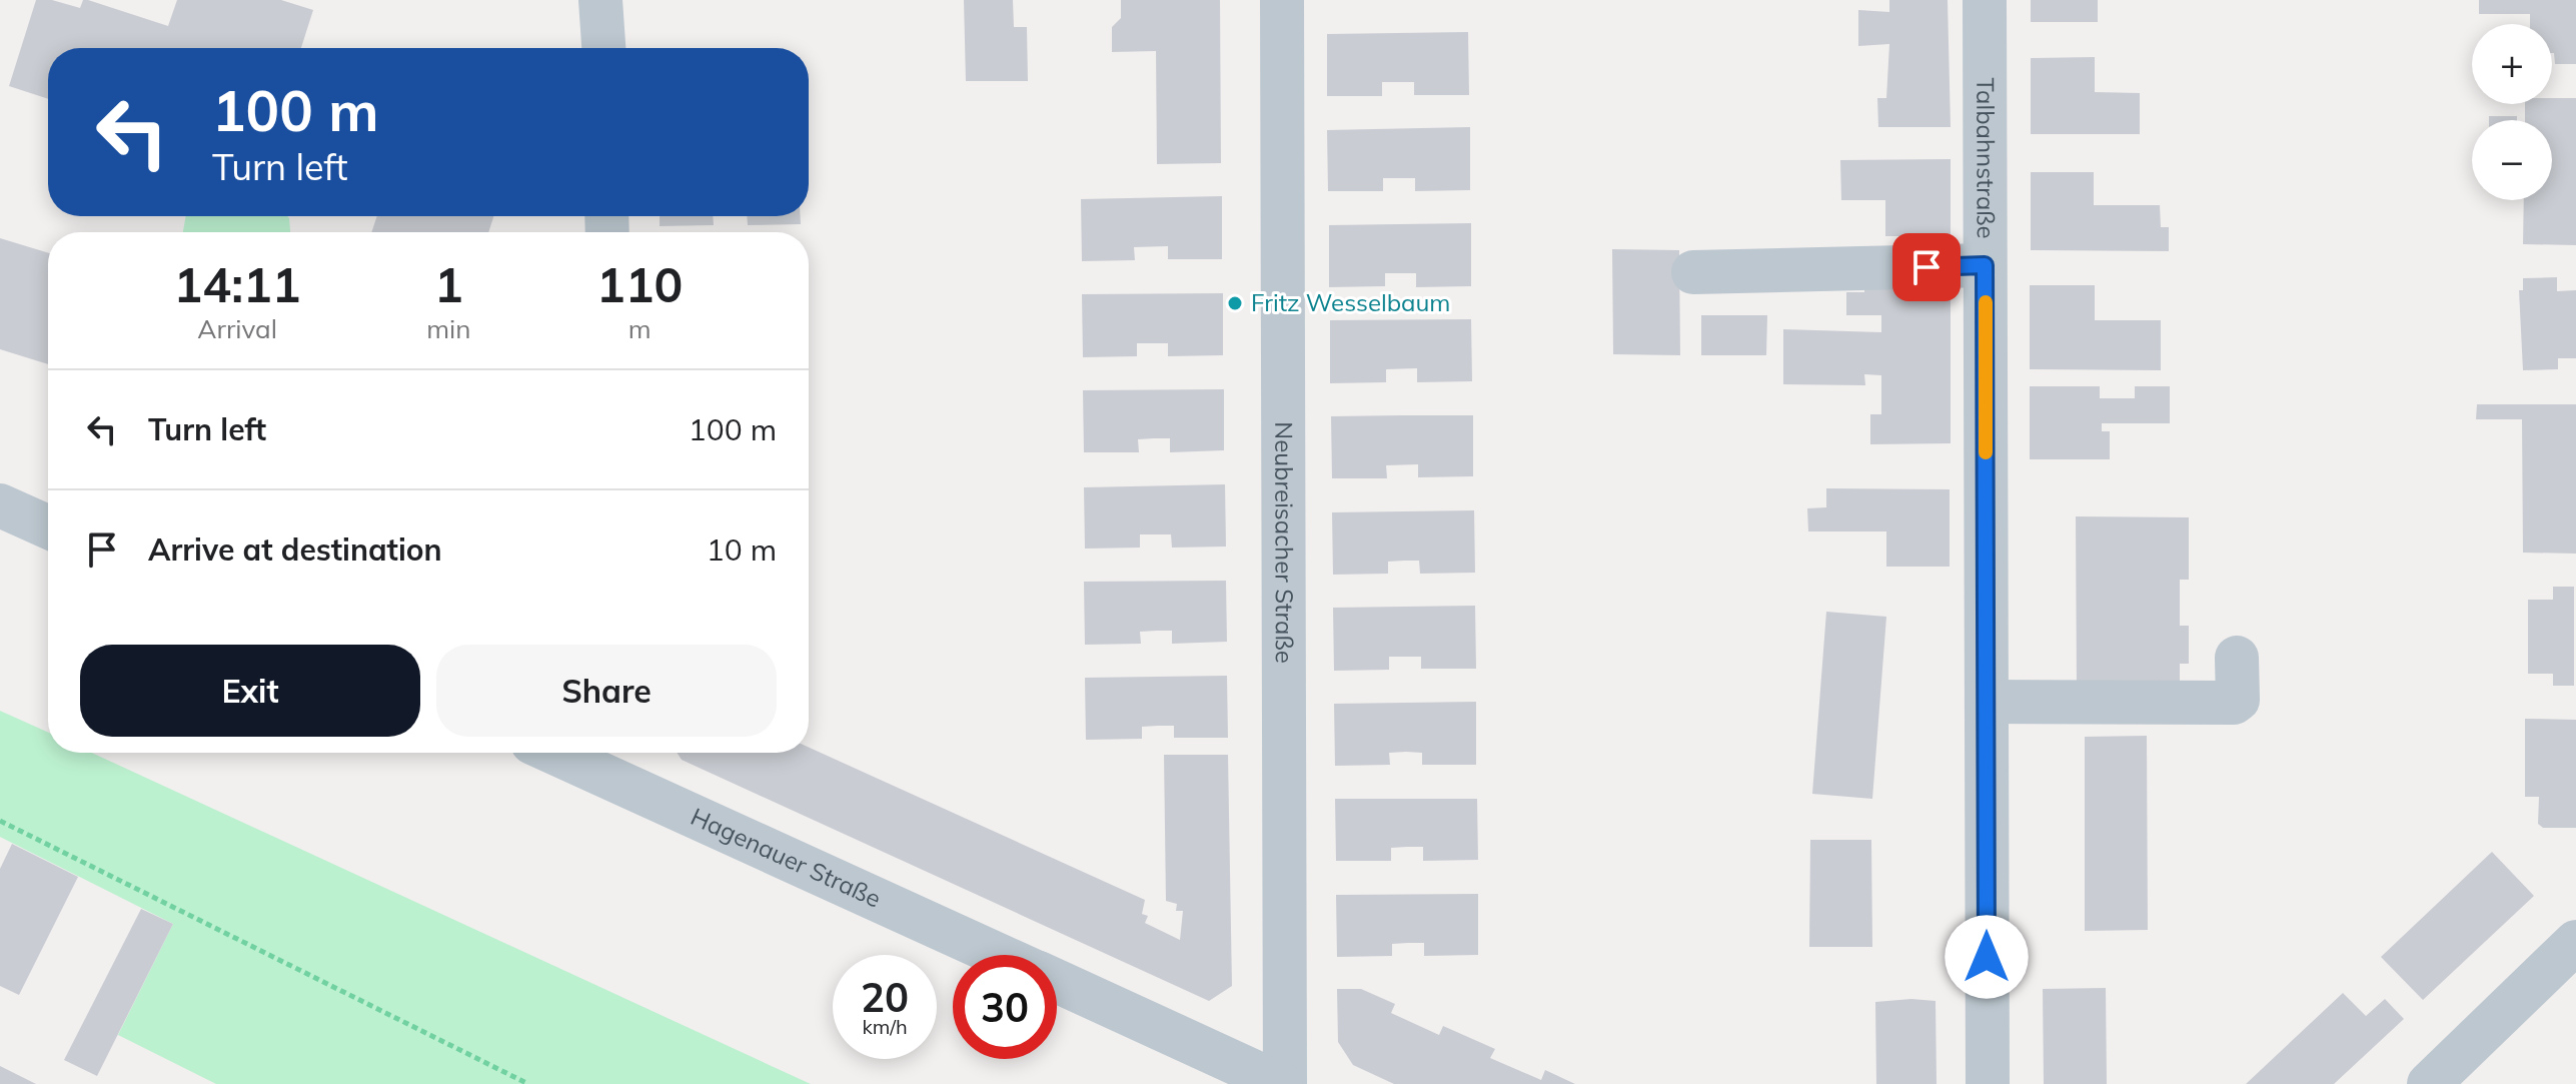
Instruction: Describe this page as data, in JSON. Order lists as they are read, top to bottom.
{
  "streets": {
    "street": ["Talbahnstraße", "Neubreisacher Straße", "Hagenauer Straße"]
  },
  "crossings": [
    ["Neubreisacher Straße", "Hagenauer Straße"]
  ],
  "places": ["Fritz Wesselbaum"],
  "page": {
    "map_buttons": ["+", "−"],
    "turn": ["100 m", "Turn left"],
    "eta": [
      "14:11",
      "Arrival",
      "1",
      "min",
      "110",
      "m"
    ],
    "list": [
      {
        "name": "Turn left",
        "value": "100 m"
      },
      {
        "name": "Arrive at destination",
        "value": "10 m"
      }
    ],
    "buttons": ["Exit", "Share"],
    "speed": "20 km/h",
    "limit": "30"
  }
}
